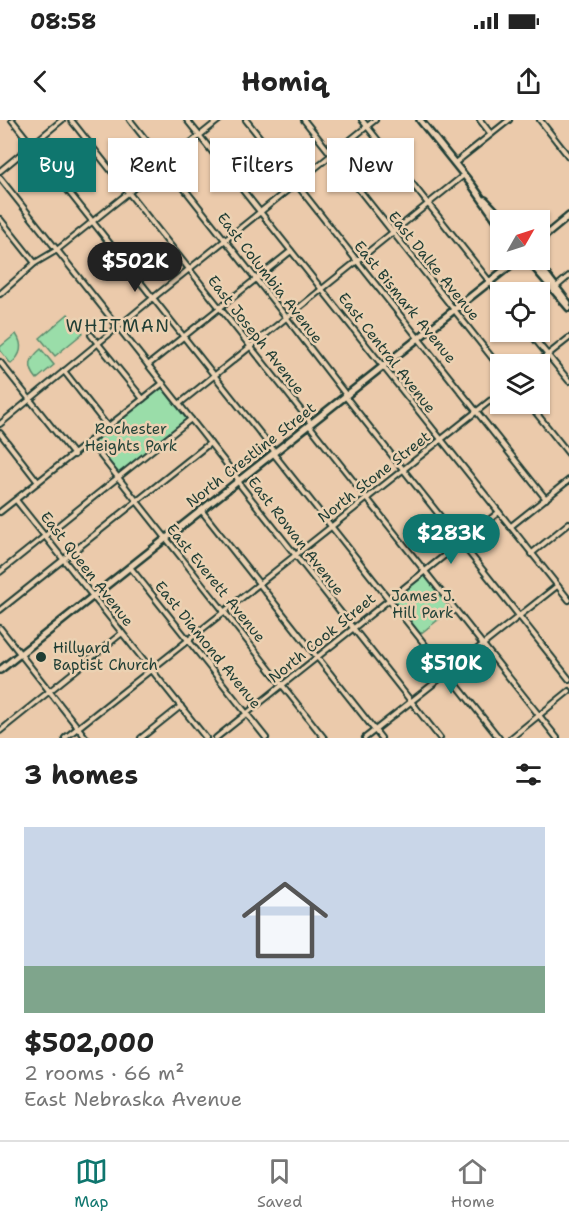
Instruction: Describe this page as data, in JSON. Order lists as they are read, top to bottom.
{
  "streets": {
    "main road": ["North Crestline Street"],
    "street": [
      "East Dalke Avenue",
      "East Columbia Avenue",
      "East Bismark Avenue",
      "East Joseph Avenue",
      "East Central Avenue",
      "North Stone Street",
      "East Rowan Avenue",
      "East Queen Avenue",
      "East Everett Avenue",
      "North Cook Street",
      "East Diamond Avenue"
    ]
  },
  "crossings": [
    ["East Dalke Avenue", "North Crestline Street"],
    ["East Columbia Avenue", "North Crestline Street"],
    ["East Columbia Avenue", "North Stone Street"],
    ["East Columbia Avenue", "North Cook Street"],
    ["East Bismark Avenue", "North Crestline Street"],
    ["East Bismark Avenue", "North Stone Street"],
    ["East Joseph Avenue", "North Crestline Street"],
    ["East Joseph Avenue", "North Stone Street"],
    ["East Joseph Avenue", "North Cook Street"],
    ["East Central Avenue", "North Crestline Street"],
    ["East Central Avenue", "North Stone Street"],
    ["East Central Avenue", "North Cook Street"],
    ["North Crestline Street", "East Rowan Avenue"],
    ["North Crestline Street", "East Queen Avenue"],
    ["North Crestline Street", "East Everett Avenue"],
    ["North Crestline Street", "East Diamond Avenue"],
    ["North Stone Street", "East Rowan Avenue"],
    ["North Stone Street", "East Queen Avenue"],
    ["North Stone Street", "East Everett Avenue"],
    ["North Stone Street", "East Diamond Avenue"],
    ["East Rowan Avenue", "North Cook Street"],
    ["East Everett Avenue", "North Cook Street"],
    ["North Cook Street", "East Diamond Avenue"]
  ],
  "districts": ["WHITMAN"],
  "parks": ["Rochester Heights Park", "James J. Hill Park"],
  "places": ["Hillyard Baptist Church"],
  "north": "top right",
  "page": {
    "status": "08:58",
    "header": "Homiq",
    "chip": [
      "Buy",
      "Rent",
      "Filters",
      "New"
    ],
    "price": ["$502K", "$283K", "$510K"],
    "heading": "3 homes",
    "list": [
      {
        "name": "$502,000",
        "note": "2 rooms · 66 m² · East Nebraska Avenue"
      }
    ],
    "tabs": ["Map", "Saved", "Home"]
  }
}
